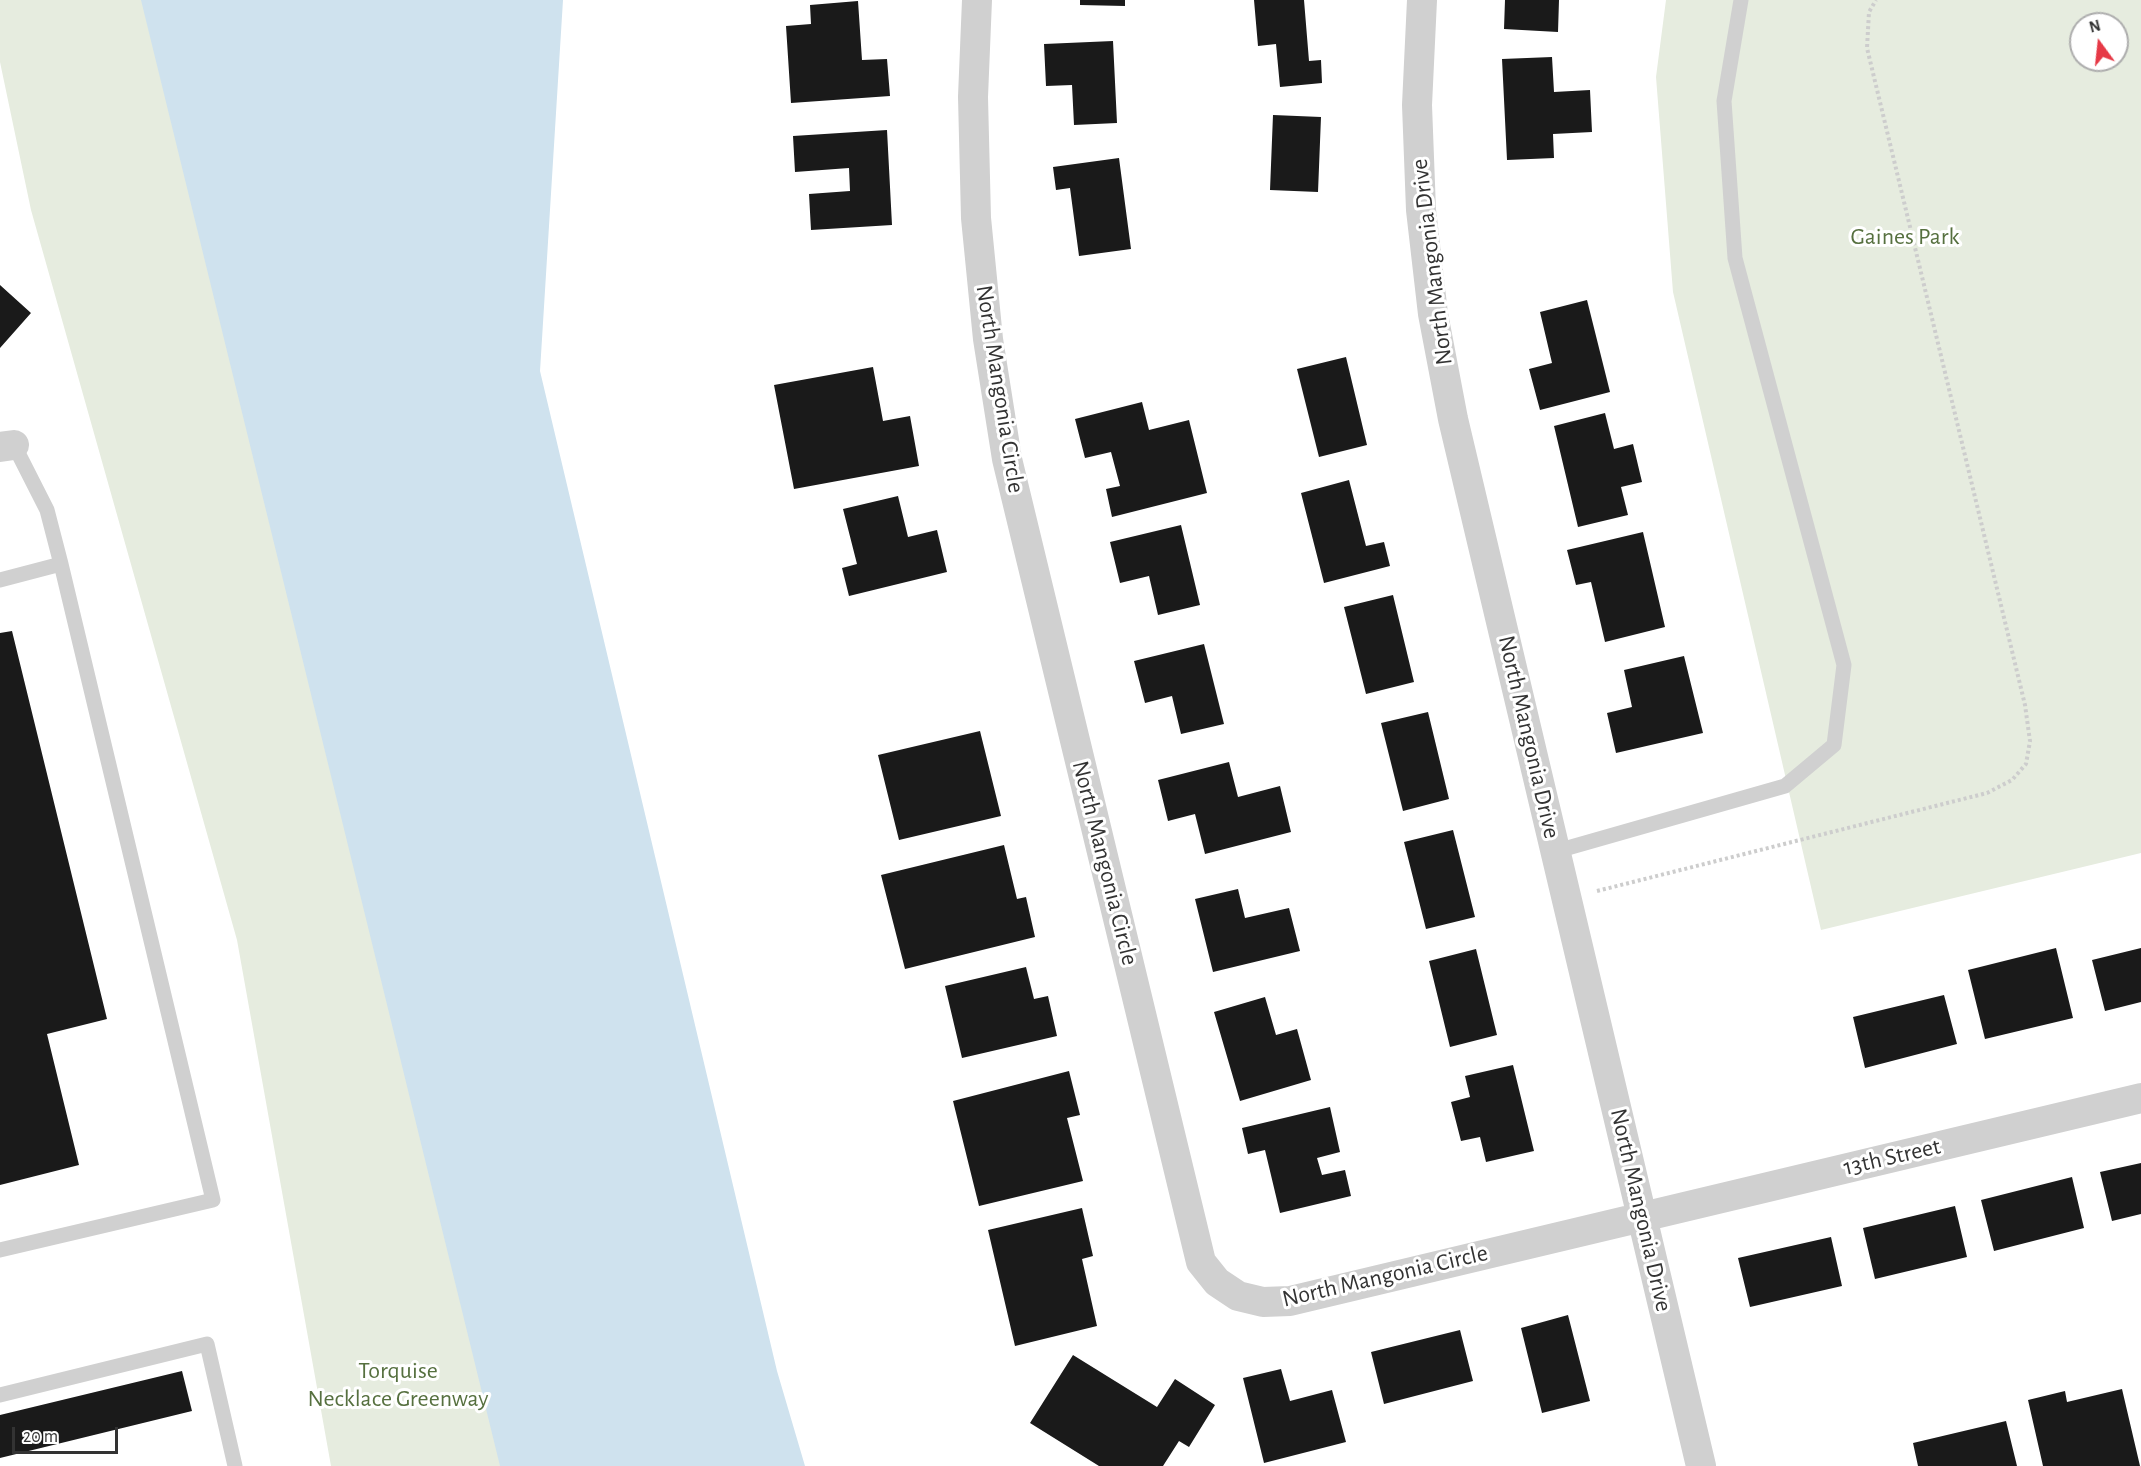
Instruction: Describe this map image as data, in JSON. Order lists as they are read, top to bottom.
{
  "streets": {
    "street": ["North Mangonia Drive", "North Mangonia Circle", "13th Street"]
  },
  "crossings": [
    ["North Mangonia Drive", "North Mangonia Circle"],
    ["North Mangonia Drive", "13th Street"],
    ["North Mangonia Circle", "13th Street"]
  ],
  "parks": ["Gaines Park", "Torquise Necklace Greenway"],
  "scale_bar": "20 m",
  "north": "top"
}
